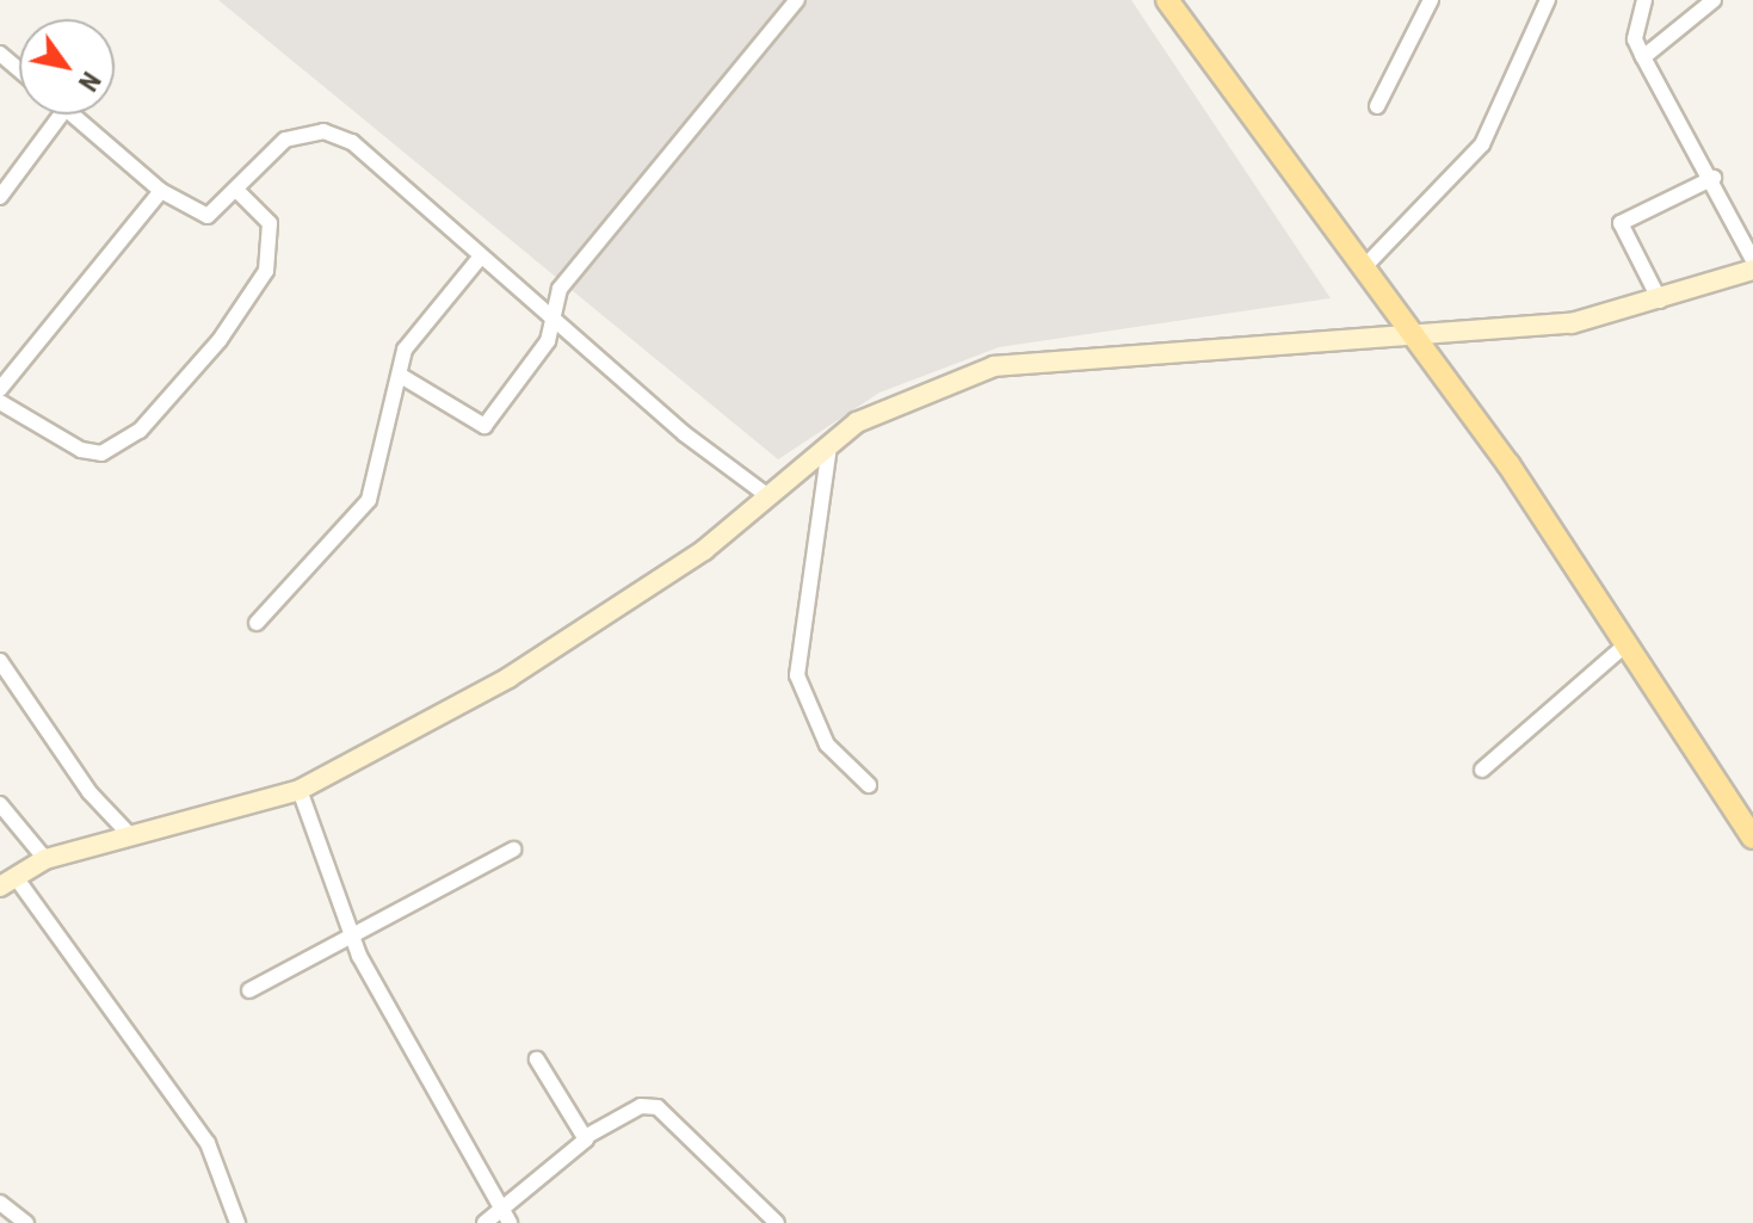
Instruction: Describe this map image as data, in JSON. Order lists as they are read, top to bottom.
{
  "north": "bottom right"
}
